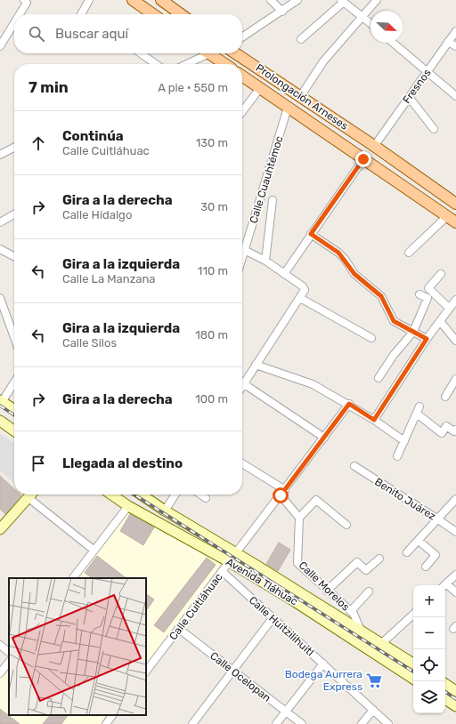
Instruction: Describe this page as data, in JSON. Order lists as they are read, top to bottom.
{
  "streets": {
    "main road": ["Prolongación Arneses", "Avenida Tláhuac"],
    "street": [
      "Fresnos",
      "Calle Cuauhtémoc",
      "Benito Juárez",
      "Calle Morelos",
      "Calle Cuitláhuac",
      "Calle Huitzilihuitl",
      "Calle Ocelopan"
    ]
  },
  "crossings": [
    ["Fresnos", "Prolongación Arneses"],
    ["Prolongación Arneses", "Calle Cuauhtémoc"],
    ["Avenida Tláhuac", "Calle Morelos"],
    ["Avenida Tláhuac", "Calle Cuitláhuac"],
    ["Calle Cuitláhuac", "Calle Huitzilihuitl"],
    ["Calle Cuitláhuac", "Calle Ocelopan"]
  ],
  "places": {
    "supermarket": ["Bodega Aurrera Express"]
  },
  "north": "bottom right",
  "page": {
    "search": "Buscar aquí",
    "heading": ["7 min", "A pie · 550 m"],
    "list": [
      ["Continúa", "Calle Cuitláhuac", "130 m"],
      ["Gira a la derecha", "Calle Hidalgo", "30 m"],
      ["Gira a la izquierda", "Calle La Manzana", "110 m"],
      ["Gira a la izquierda", "Calle Silos", "180 m"],
      ["Gira a la derecha", "100 m"],
      "Llegada al destino"
    ],
    "map_buttons": ["+", "−"]
  }
}
